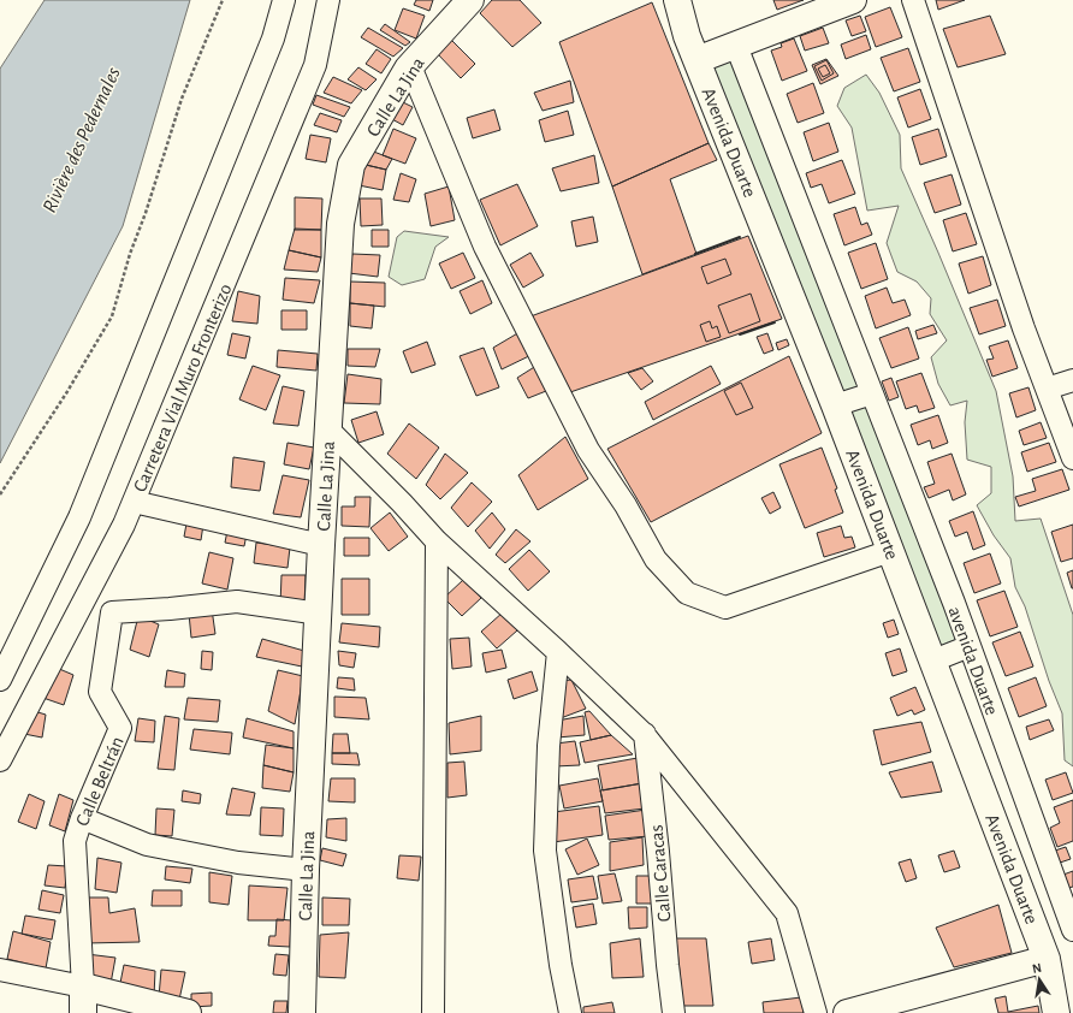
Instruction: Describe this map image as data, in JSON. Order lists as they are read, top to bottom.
{
  "streets": {
    "main road": ["Calle La Jina", "Avenida Duarte", "Calle Beltrán"],
    "street": ["Carretera Vial Muro Fronterizo", "avenida Duarte", "Calle Caracas"]
  },
  "crossings": [
    ["Calle La Jina", "Calle Beltrán"]
  ],
  "water": ["Rivière des Pedernales"],
  "north": "top"
}
